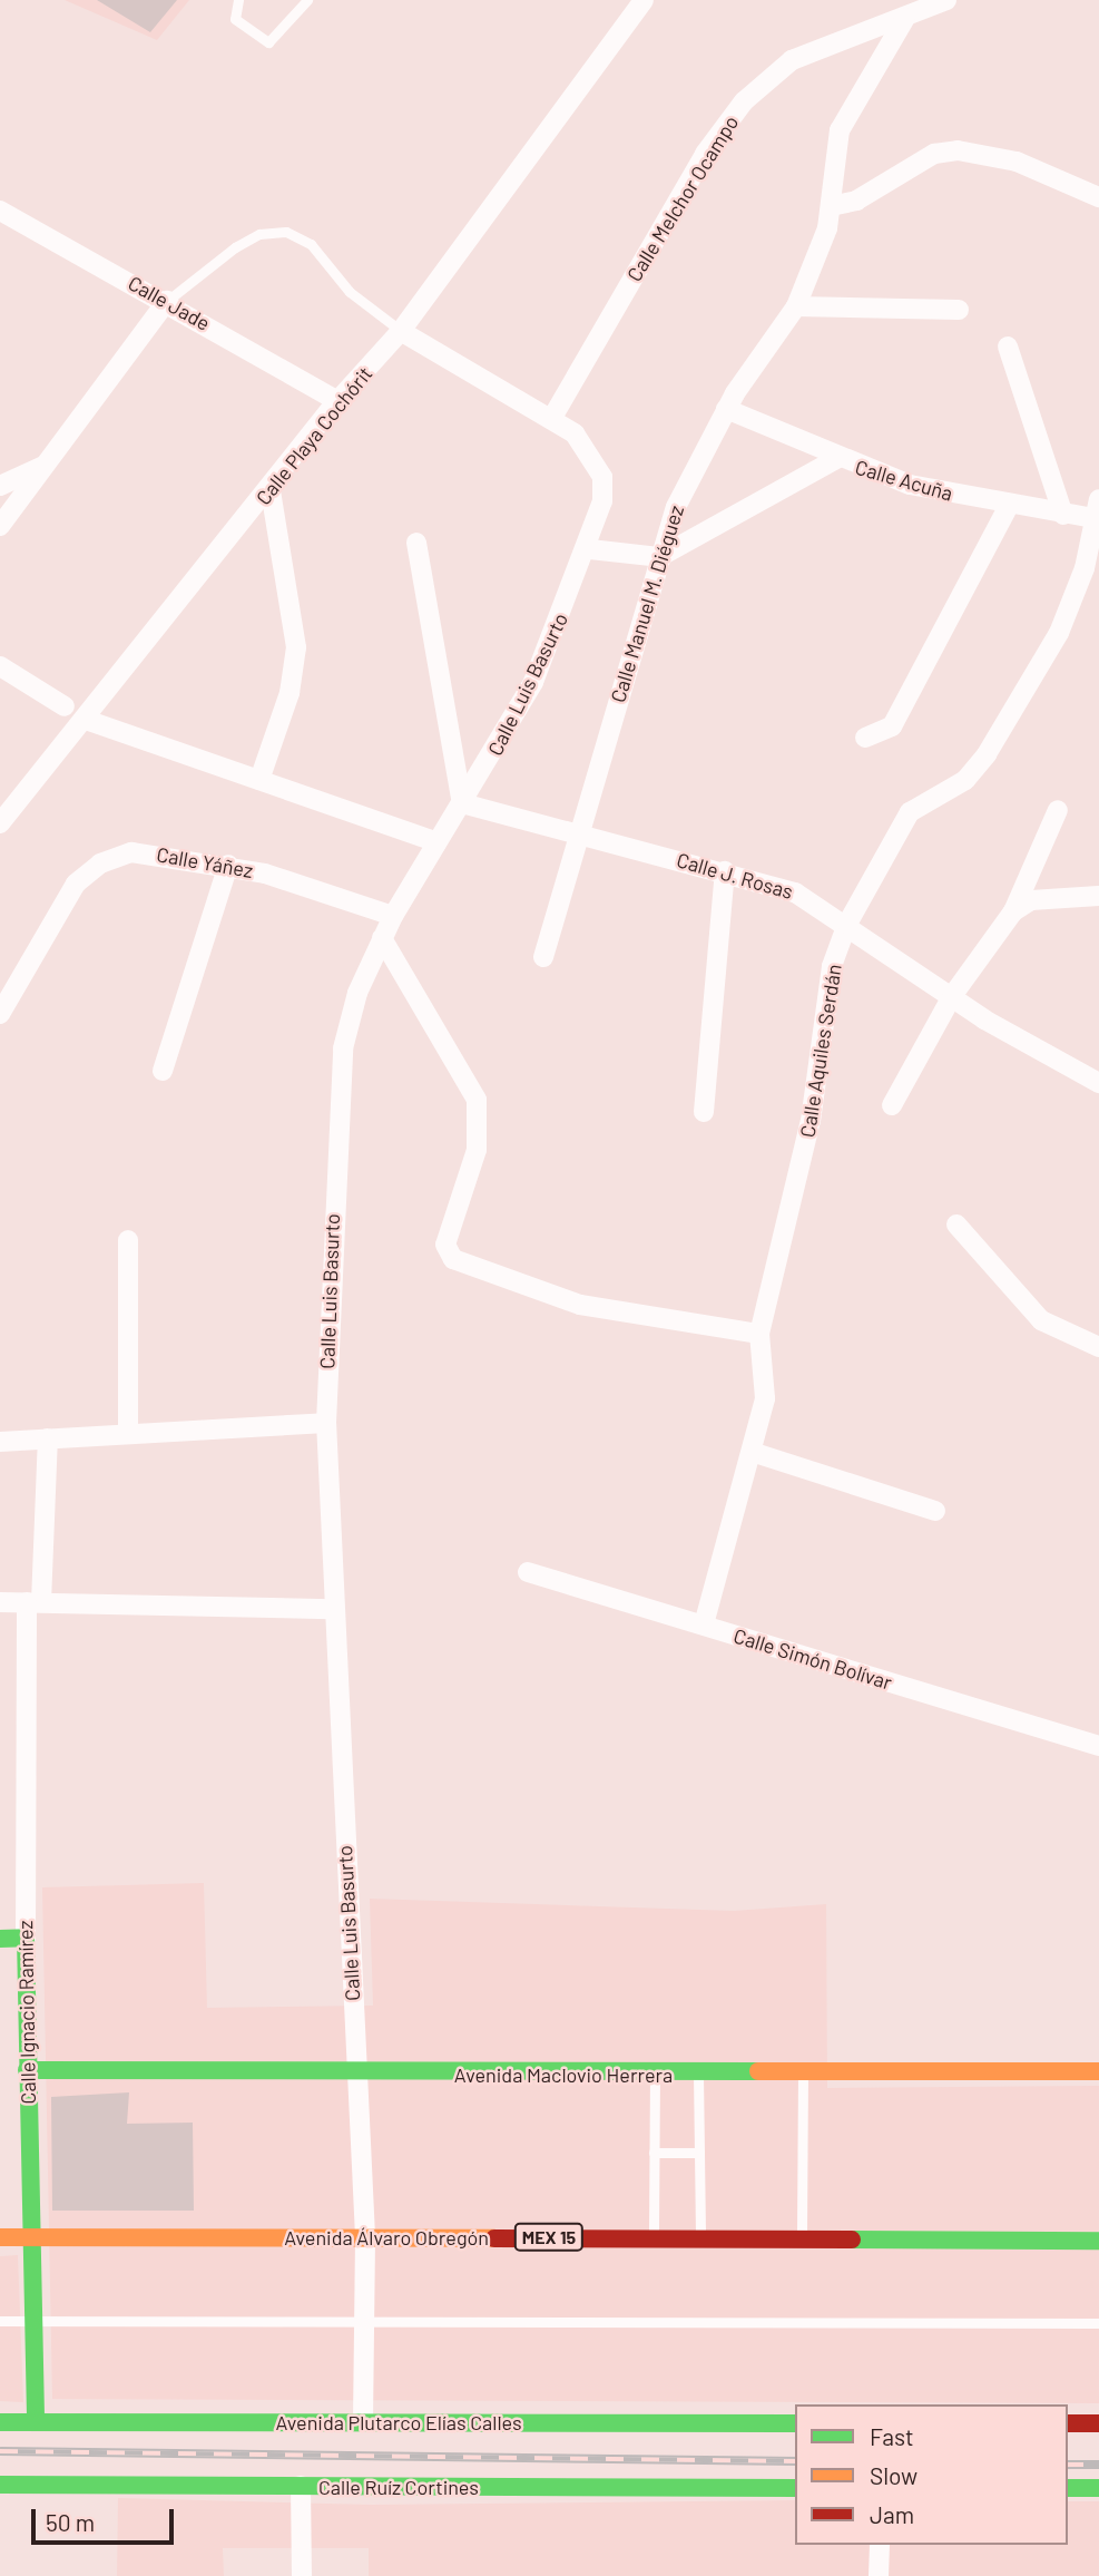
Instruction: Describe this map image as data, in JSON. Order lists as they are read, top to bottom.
{
  "streets": {
    "main road": [
      "Calle Ignacio Ramírez",
      "Avenida Maclovio Herrera",
      "Avenida Álvaro Obregón",
      "MEX 15",
      "Avenida Plutarco Elías Calles",
      "Calle Ruíz Cortines"
    ],
    "street": [
      "Calle Melchor Ocampo",
      "Calle Jade",
      "Calle Playa Cochórit",
      "Calle Acuña",
      "Calle Manuel M. Diéguez",
      "Calle Luis Basurto",
      "Calle Yáñez",
      "Calle J. Rosas",
      "Calle Aquiles Serdán",
      "Calle Simón Bolívar"
    ]
  },
  "crossings": [
    ["Calle Melchor Ocampo", "Calle Manuel M. Diéguez"],
    ["Calle Melchor Ocampo", "Calle Luis Basurto"],
    ["Calle Jade", "Calle Playa Cochórit"],
    ["Calle Playa Cochórit", "Calle Luis Basurto"],
    ["Calle Acuña", "Calle Manuel M. Diéguez"],
    ["Calle Acuña", "Calle Aquiles Serdán"],
    ["Calle Manuel M. Diéguez", "Calle J. Rosas"],
    ["Calle Luis Basurto", "Calle Yáñez"],
    ["Calle Luis Basurto", "Calle J. Rosas"],
    ["Calle Luis Basurto", "Avenida Maclovio Herrera"],
    ["Calle Luis Basurto", "Avenida Álvaro Obregón"],
    ["Calle Luis Basurto", "Avenida Plutarco Elías Calles"],
    ["Calle J. Rosas", "Calle Aquiles Serdán"],
    ["Calle Aquiles Serdán", "Calle Simón Bolívar"],
    ["Calle Ignacio Ramírez", "Avenida Maclovio Herrera"],
    ["Calle Ignacio Ramírez", "Avenida Álvaro Obregón"],
    ["Calle Ignacio Ramírez", "Avenida Plutarco Elías Calles"]
  ],
  "legend": ["Fast", "Slow", "Jam"],
  "scale_bar": "50 m"
}
